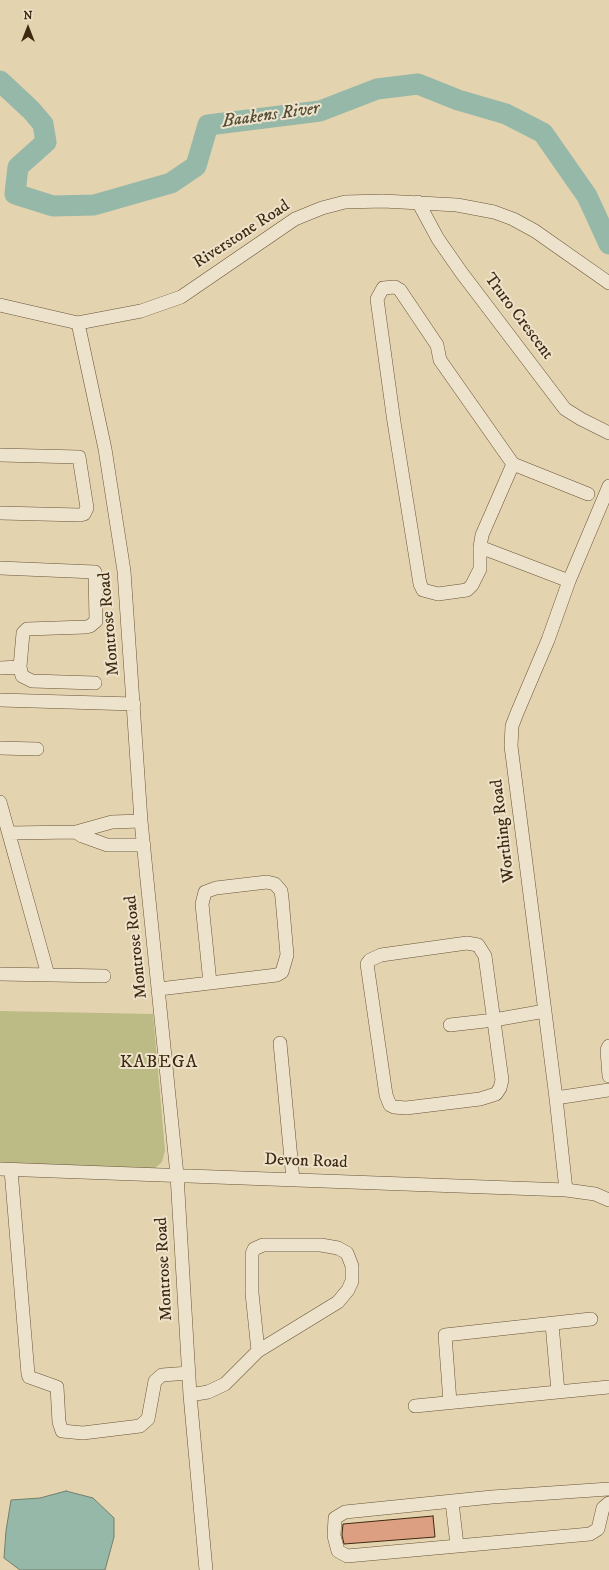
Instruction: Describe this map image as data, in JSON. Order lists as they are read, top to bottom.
{
  "streets": {
    "street": [
      "Riverstone Road",
      "Truro Crescent",
      "Montrose Road",
      "Worthing Road",
      "Devon Road"
    ]
  },
  "crossings": [
    ["Riverstone Road", "Truro Crescent"],
    ["Riverstone Road", "Montrose Road"],
    ["Montrose Road", "Devon Road"],
    ["Worthing Road", "Devon Road"]
  ],
  "districts": ["KABEGA"],
  "water": ["Baakens River"],
  "north": "top"
}
